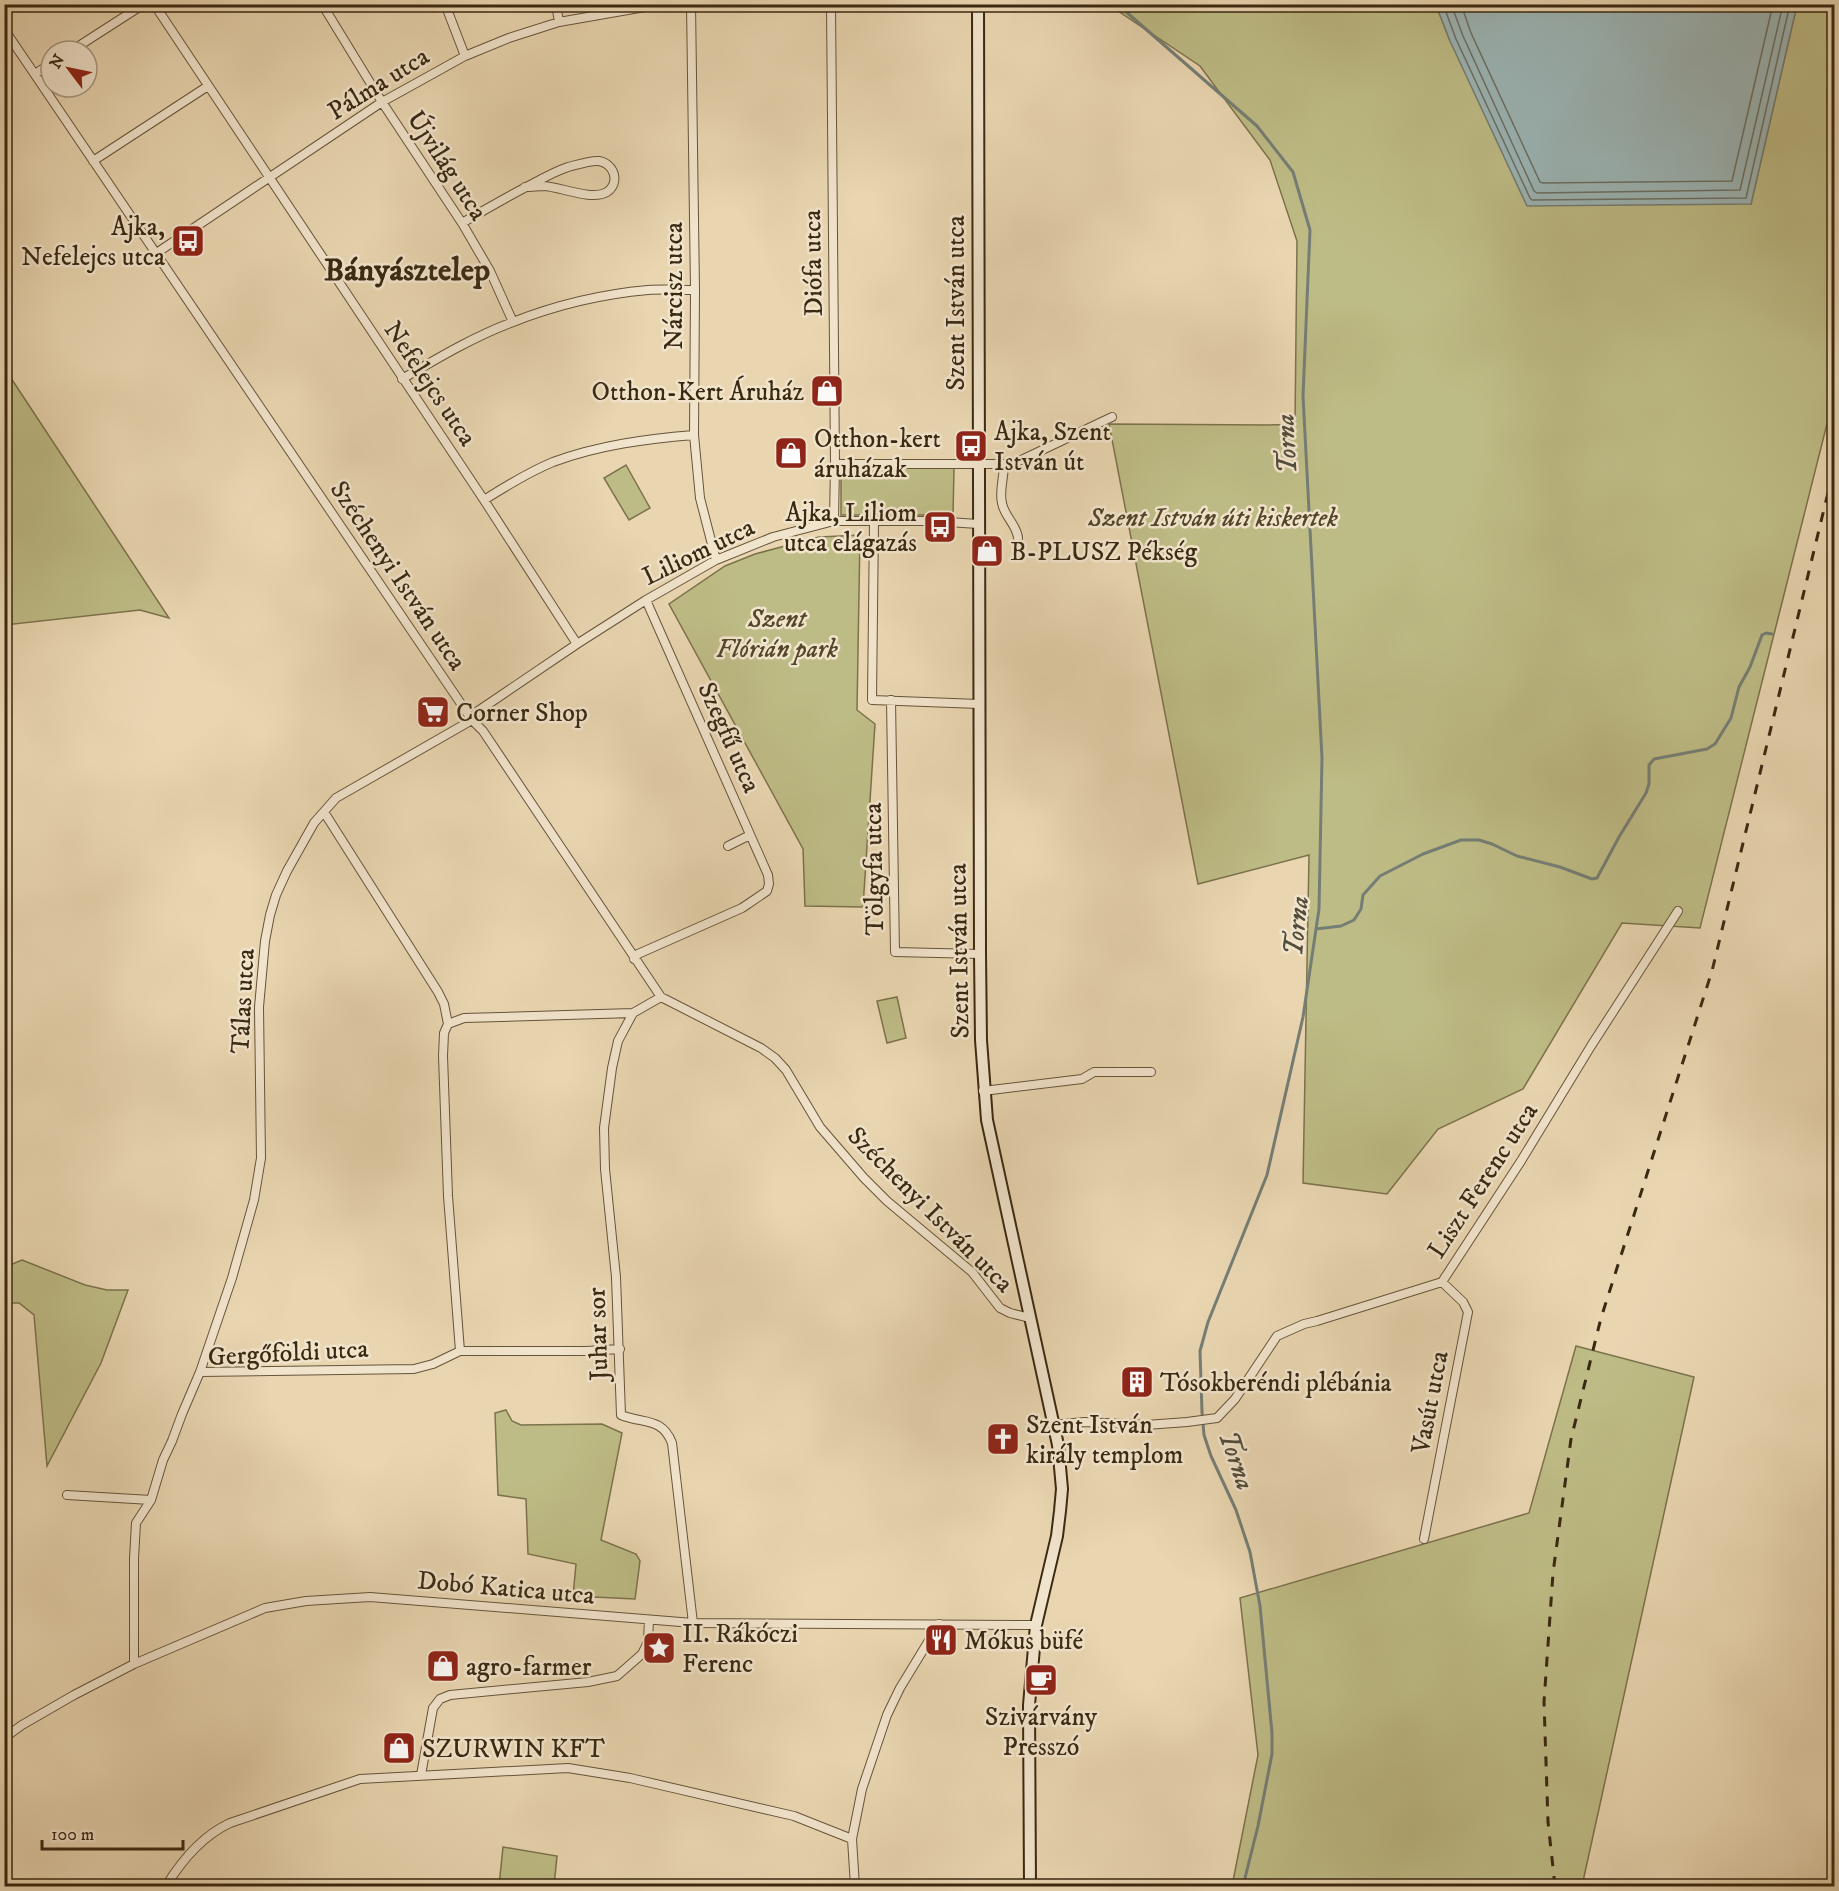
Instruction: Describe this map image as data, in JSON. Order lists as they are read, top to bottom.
{
  "streets": {
    "main road": ["Szent István utca"],
    "street": [
      "Pálma utca",
      "Újvilág utca",
      "Diófa utca",
      "Nárcisz utca",
      "Nefelejcs utca",
      "Liliom utca",
      "Széchenyi István utca",
      "Szegfű utca",
      "Tölgyfa utca",
      "Tálas utca",
      "Liszt Ferenc utca",
      "Juhar sor",
      "Gergőföldi utca",
      "Vasút utca",
      "Dobó Katica utca"
    ]
  },
  "crossings": [
    ["Pálma utca", "Újvilág utca"],
    ["Pálma utca", "Nefelejcs utca"],
    ["Pálma utca", "Széchenyi István utca"],
    ["Diófa utca", "Liliom utca"],
    ["Nárcisz utca", "Liliom utca"],
    ["Szent István utca", "Liliom utca"],
    ["Szent István utca", "Széchenyi István utca"],
    ["Szent István utca", "Tölgyfa utca"],
    ["Szent István utca", "Liszt Ferenc utca"],
    ["Szent István utca", "Dobó Katica utca"],
    ["Nefelejcs utca", "Liliom utca"],
    ["Liliom utca", "Széchenyi István utca"],
    ["Liliom utca", "Szegfű utca"],
    ["Liliom utca", "Tálas utca"],
    ["Széchenyi István utca", "Szegfű utca"],
    ["Széchenyi István utca", "Tálas utca"],
    ["Tálas utca", "Gergőföldi utca"],
    ["Liszt Ferenc utca", "Vasút utca"],
    ["Juhar sor", "Gergőföldi utca"],
    ["Juhar sor", "Dobó Katica utca"],
    ["Gergőföldi utca", "Dobó Katica utca"]
  ],
  "districts": ["Bányásztelep"],
  "water": ["Torna"],
  "parks": ["Szent István úti kiskertek", "Szent Flórián park"],
  "places": {
    "bus stop": ["Ajka, Nefelejcs utca", "Ajka, Szent István út", "Ajka, Liliom utca elágazás"],
    "shop": [
      "Otthon-Kert Áruház",
      "Otthon-kert áruházak",
      "B-PLUSZ Pékség",
      "agro-farmer",
      "SZURWIN KFT"
    ],
    "supermarket": ["Corner Shop"],
    "building": ["Tósokberéndi plébánia"],
    "church": ["Szent István király templom"],
    "restaurant": ["Mókus büfé"],
    "place": ["II. Rákóczi Ferenc"],
    "cafe": ["Szivárvány Presszó"]
  },
  "scale_bar": "100 m",
  "north": "top left"
}
